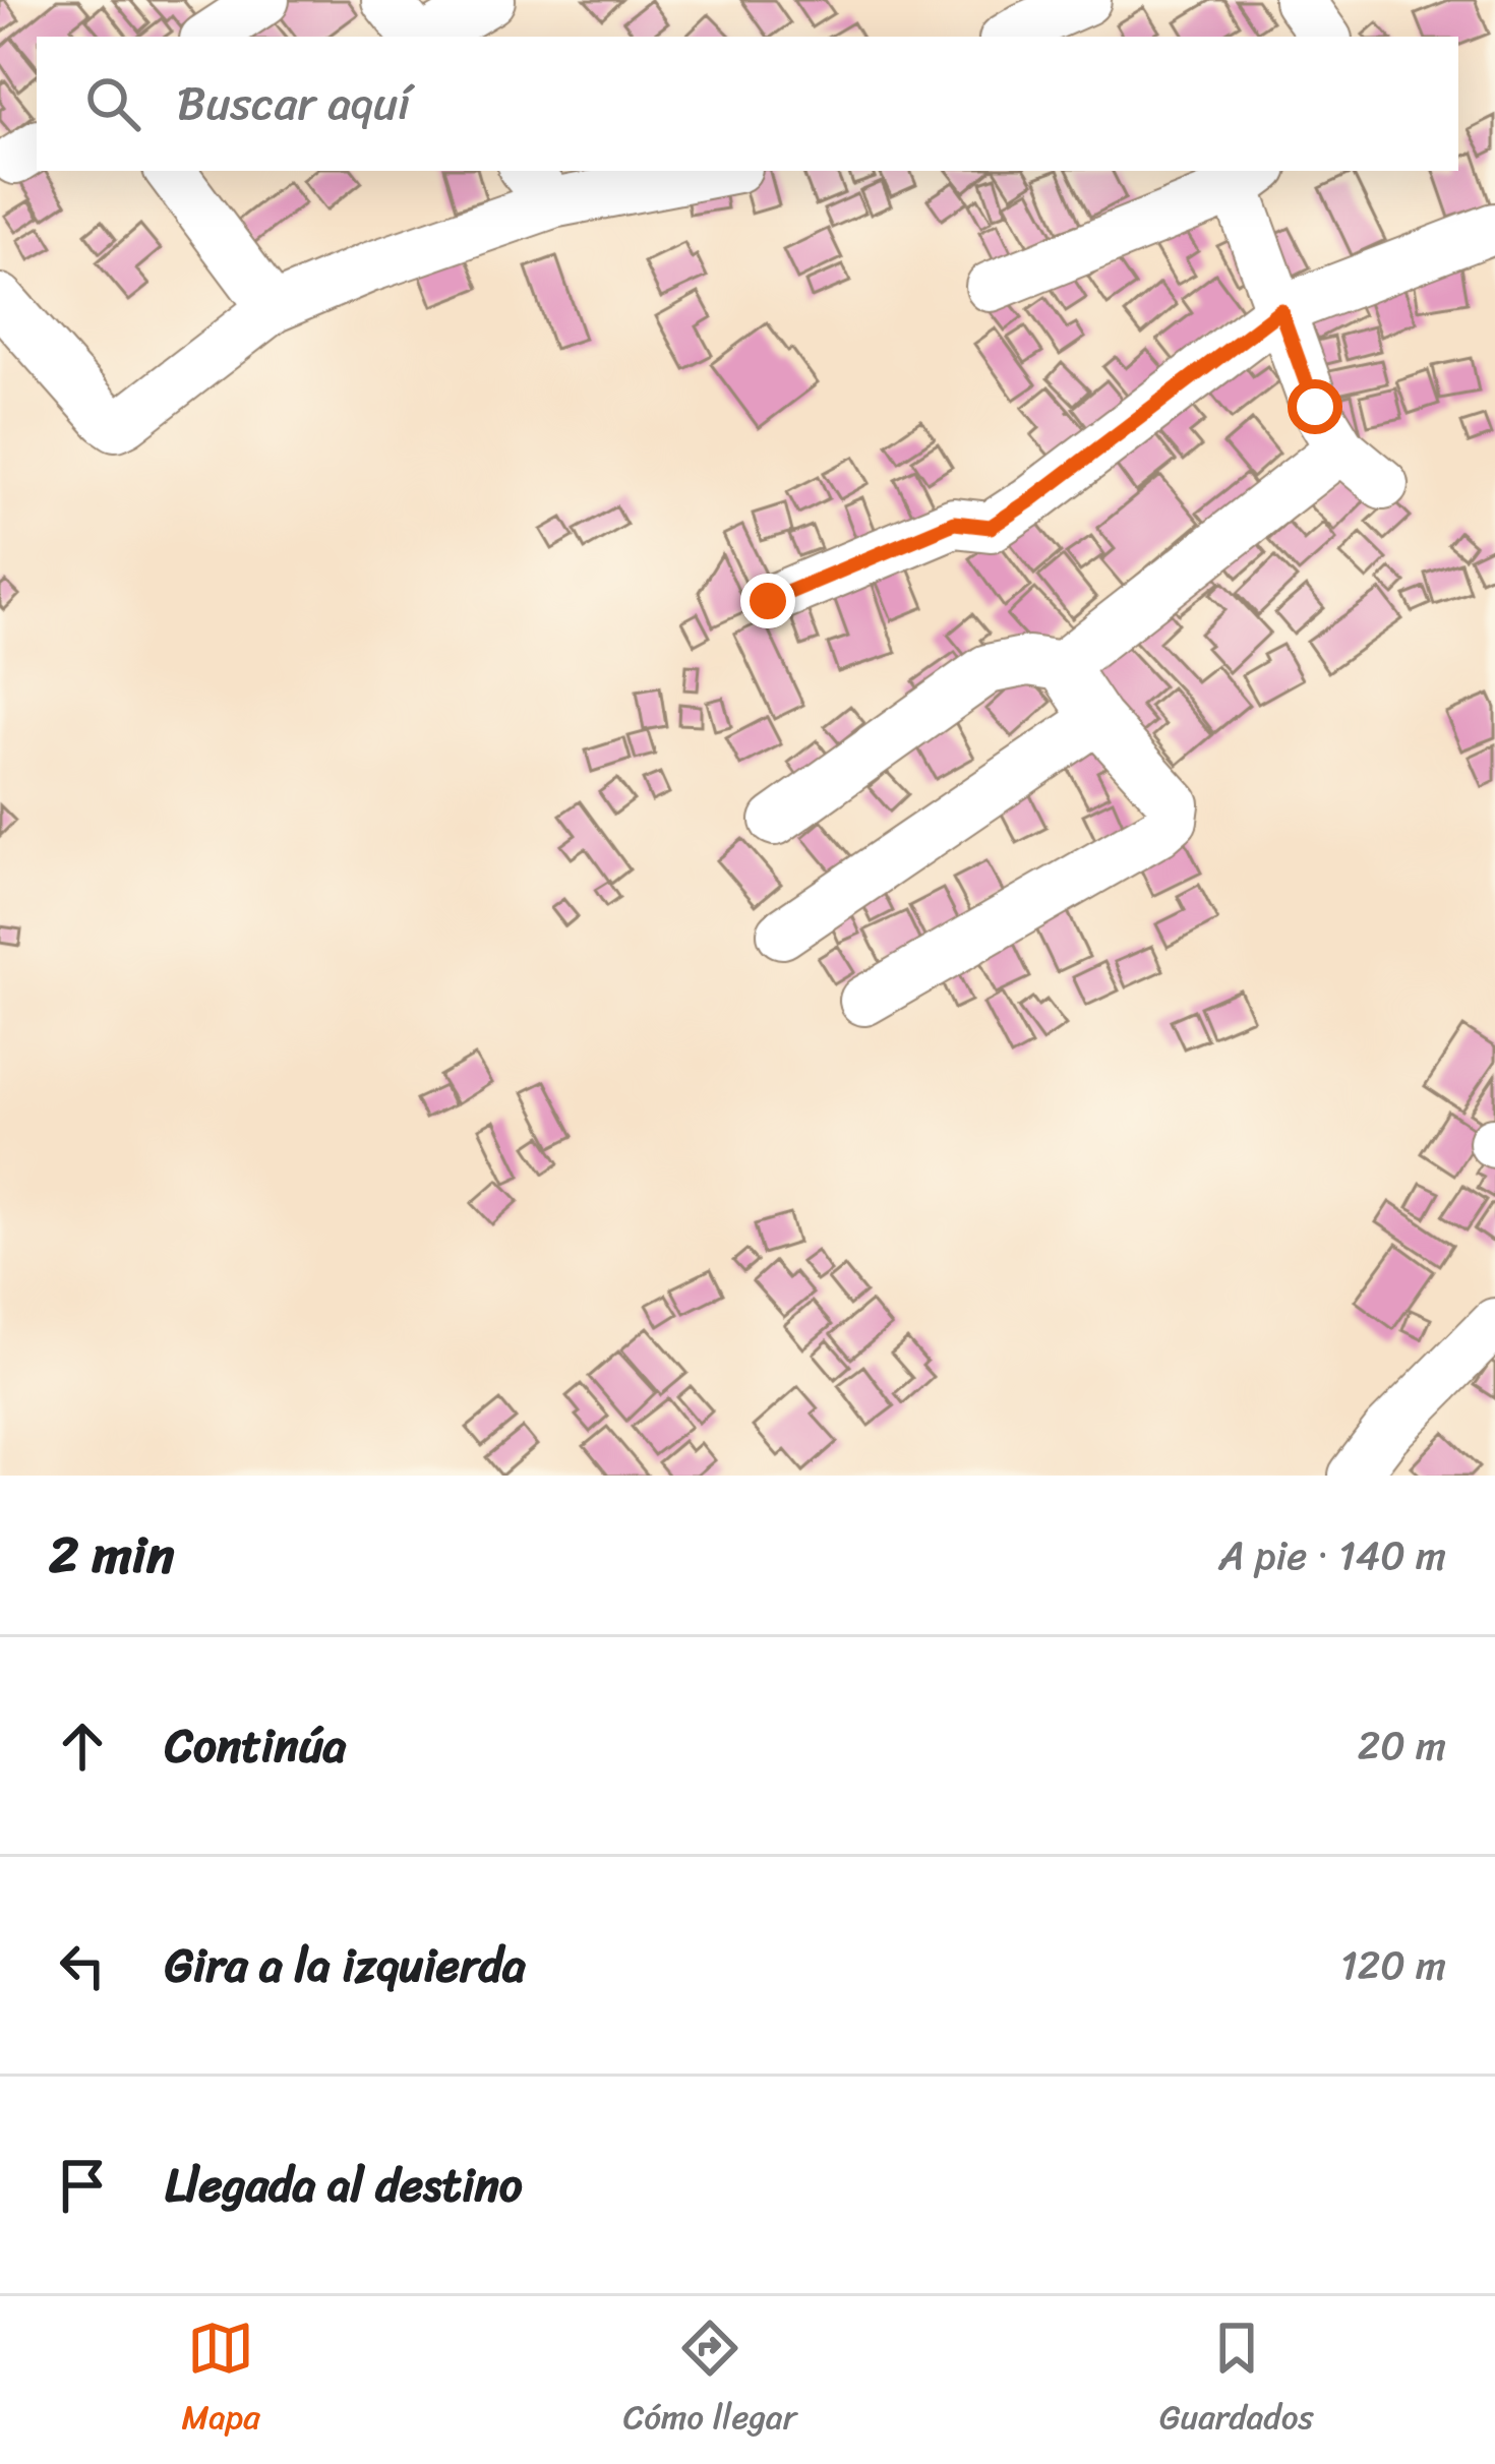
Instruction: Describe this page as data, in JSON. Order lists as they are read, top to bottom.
{
  "page": {
    "search": "Buscar aquí",
    "heading": ["2 min", "A pie · 140 m"],
    "list": [
      ["Continúa", "20 m"],
      ["Gira a la izquierda", "120 m"],
      "Llegada al destino"
    ],
    "nav": ["Mapa", "Cómo llegar", "Guardados"]
  }
}
